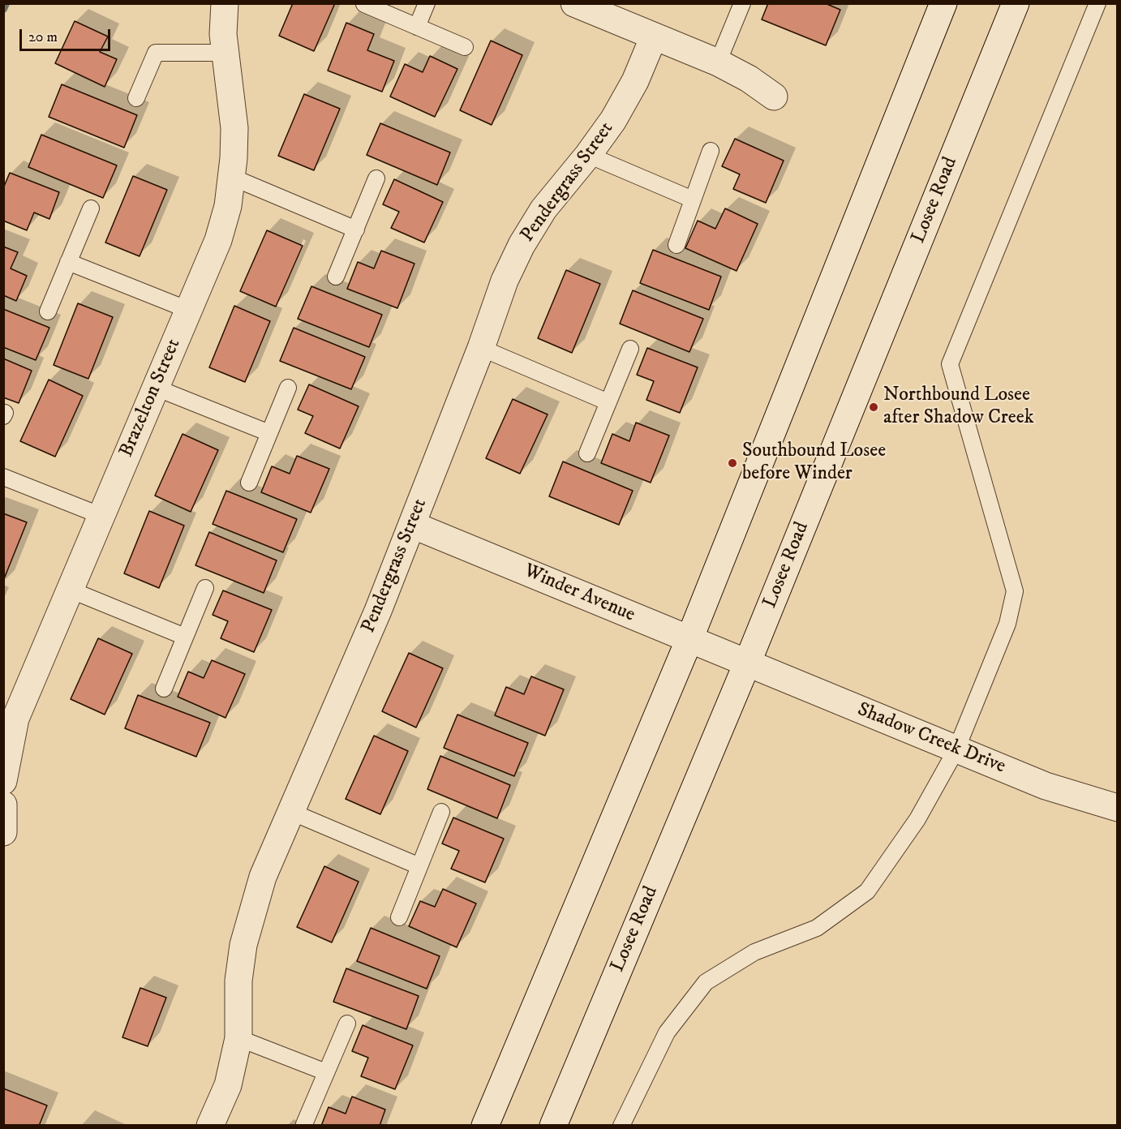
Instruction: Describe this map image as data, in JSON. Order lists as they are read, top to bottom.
{
  "streets": {
    "street": [
      "Pendergrass Street",
      "Losee Road",
      "Brazelton Street",
      "Winder Avenue",
      "Shadow Creek Drive"
    ]
  },
  "crossings": [
    ["Pendergrass Street", "Winder Avenue"],
    ["Losee Road", "Winder Avenue"],
    ["Losee Road", "Shadow Creek Drive"],
    ["Winder Avenue", "Shadow Creek Drive"]
  ],
  "places": ["Northbound Losee after Shadow Creek", "Southbound Losee before Winder"],
  "scale_bar": "20 m"
}
